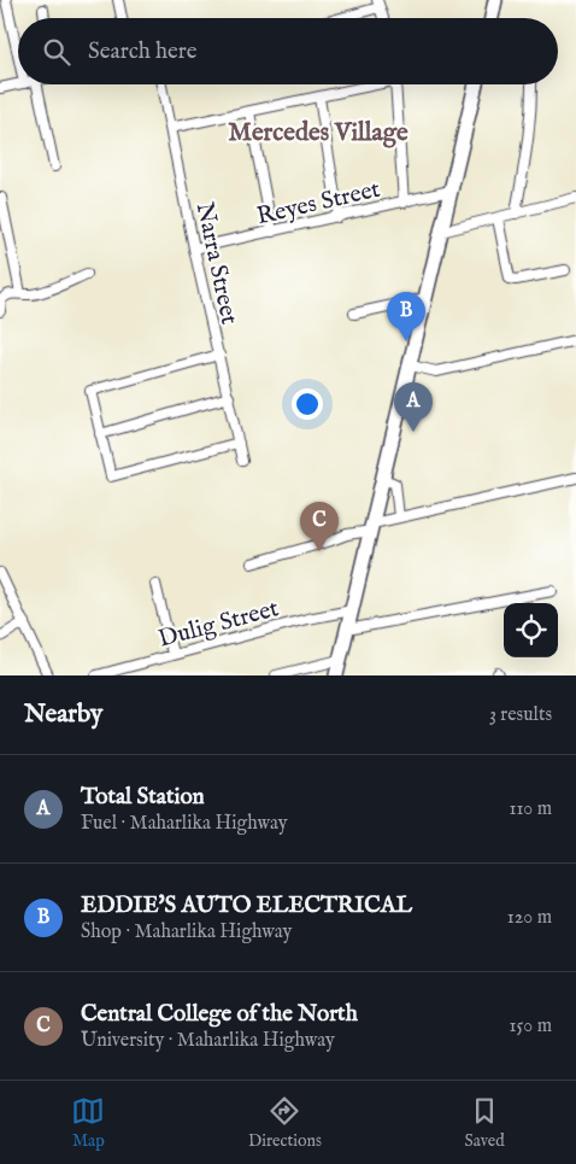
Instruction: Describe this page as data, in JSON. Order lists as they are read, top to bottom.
{
  "streets": {
    "street": ["Reyes Street", "Narra Street", "Dulig Street"]
  },
  "crossings": [
    ["Reyes Street", "Narra Street"]
  ],
  "districts": ["Mercedes Village"],
  "page": {
    "search": "Search here",
    "pins": ["B", "A", "C"],
    "heading": ["Nearby", "3 results"],
    "list": [
      {
        "mark": "A",
        "name": "Total Station",
        "note": "Fuel · Maharlika Highway",
        "value": "110 m"
      },
      {
        "mark": "B",
        "name": "EDDIE'S AUTO ELECTRICAL",
        "note": "Shop · Maharlika Highway",
        "value": "120 m"
      },
      {
        "mark": "C",
        "name": "Central College of the North",
        "note": "University · Maharlika Highway",
        "value": "150 m"
      }
    ],
    "nav": ["Map", "Directions", "Saved"]
  }
}
